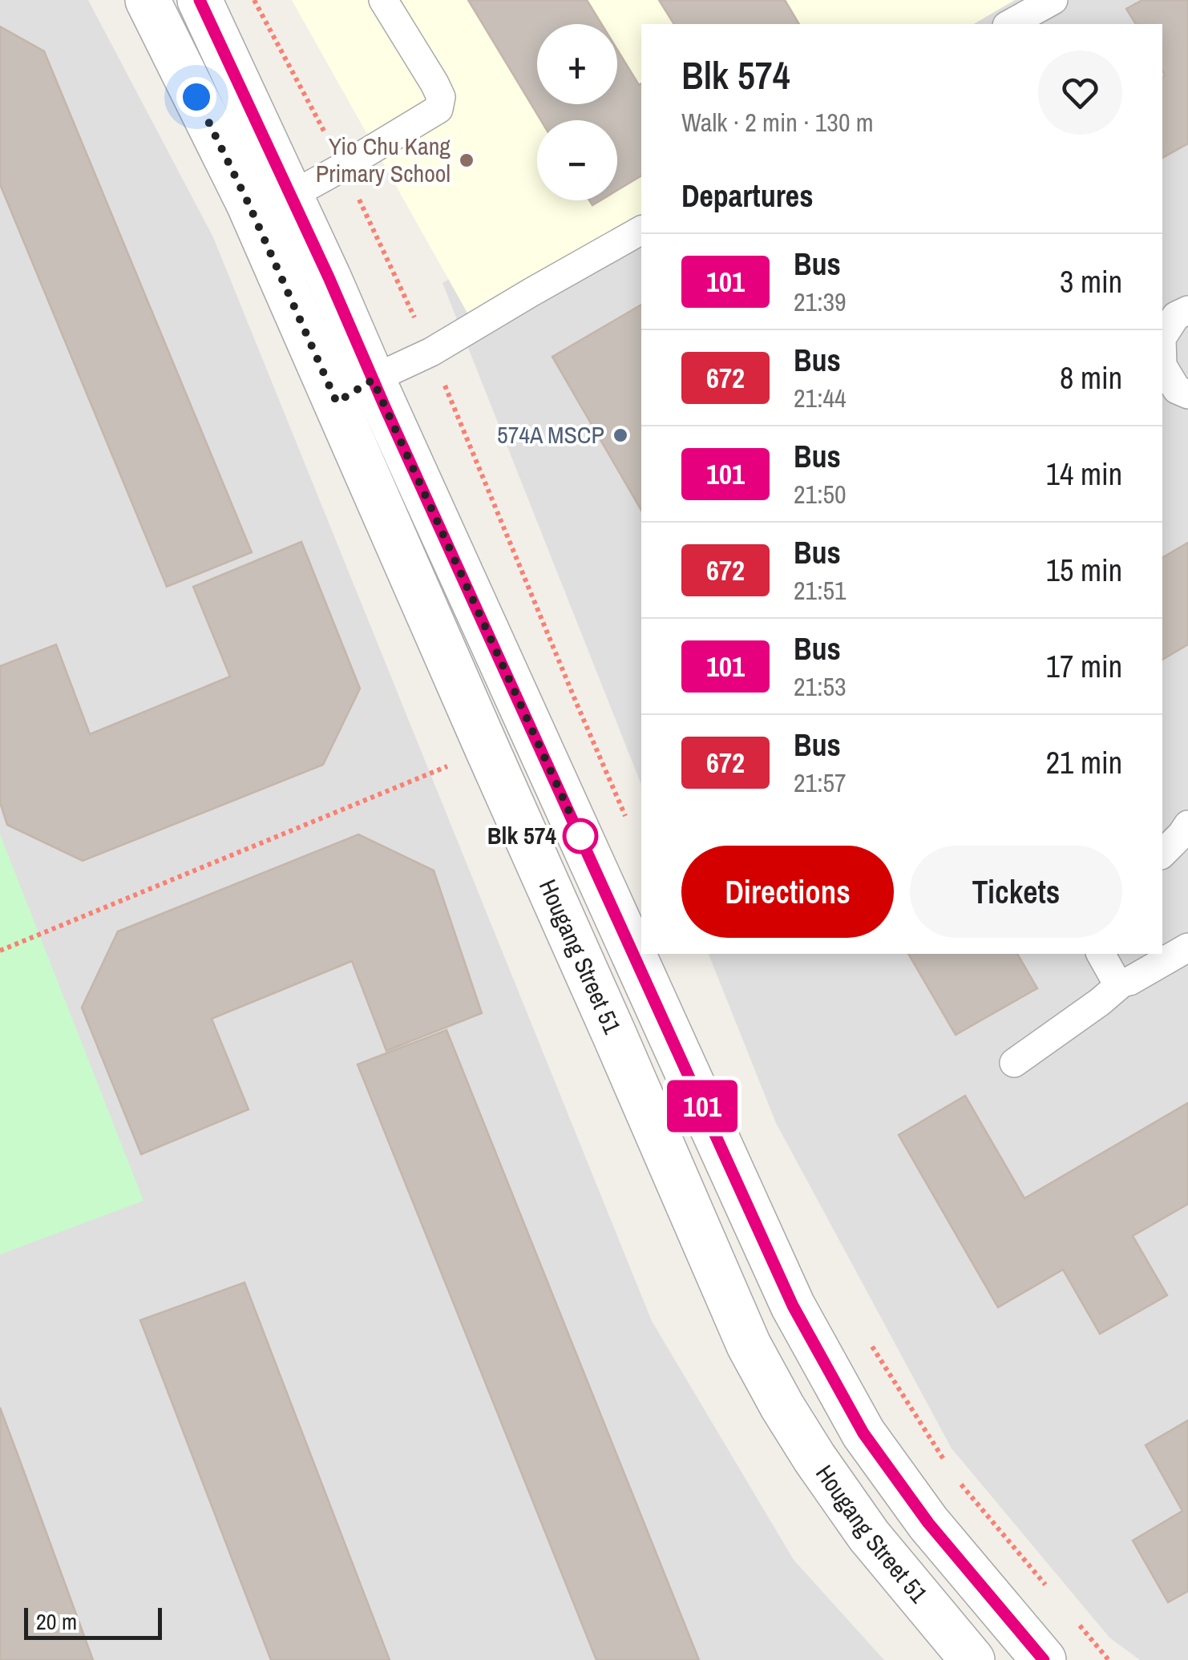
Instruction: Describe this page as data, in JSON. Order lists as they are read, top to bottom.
{
  "streets": {
    "street": ["Hougang Street 51"]
  },
  "places": ["Yio Chu Kang Primary School", "574A MSCP", "Blk 574"],
  "lines": ["bus line 101"],
  "scale_bar": "20 m",
  "page": {
    "on_map": "101",
    "map_buttons": ["+", "−"],
    "heading": [
      ["Blk 574", "Walk · 2 min · 130 m"],
      "Departures"
    ],
    "list": [
      {
        "mark": "101",
        "name": "Bus",
        "note": "21:39",
        "value": "3 min"
      },
      {
        "mark": "672",
        "name": "Bus",
        "note": "21:44",
        "value": "8 min"
      },
      {
        "mark": "101",
        "name": "Bus",
        "note": "21:50",
        "value": "14 min"
      },
      {
        "mark": "672",
        "name": "Bus",
        "note": "21:51",
        "value": "15 min"
      },
      {
        "mark": "101",
        "name": "Bus",
        "note": "21:53",
        "value": "17 min"
      },
      {
        "mark": "672",
        "name": "Bus",
        "note": "21:57",
        "value": "21 min"
      }
    ],
    "buttons": ["Directions", "Tickets"],
    "scale": "20 m"
  }
}
